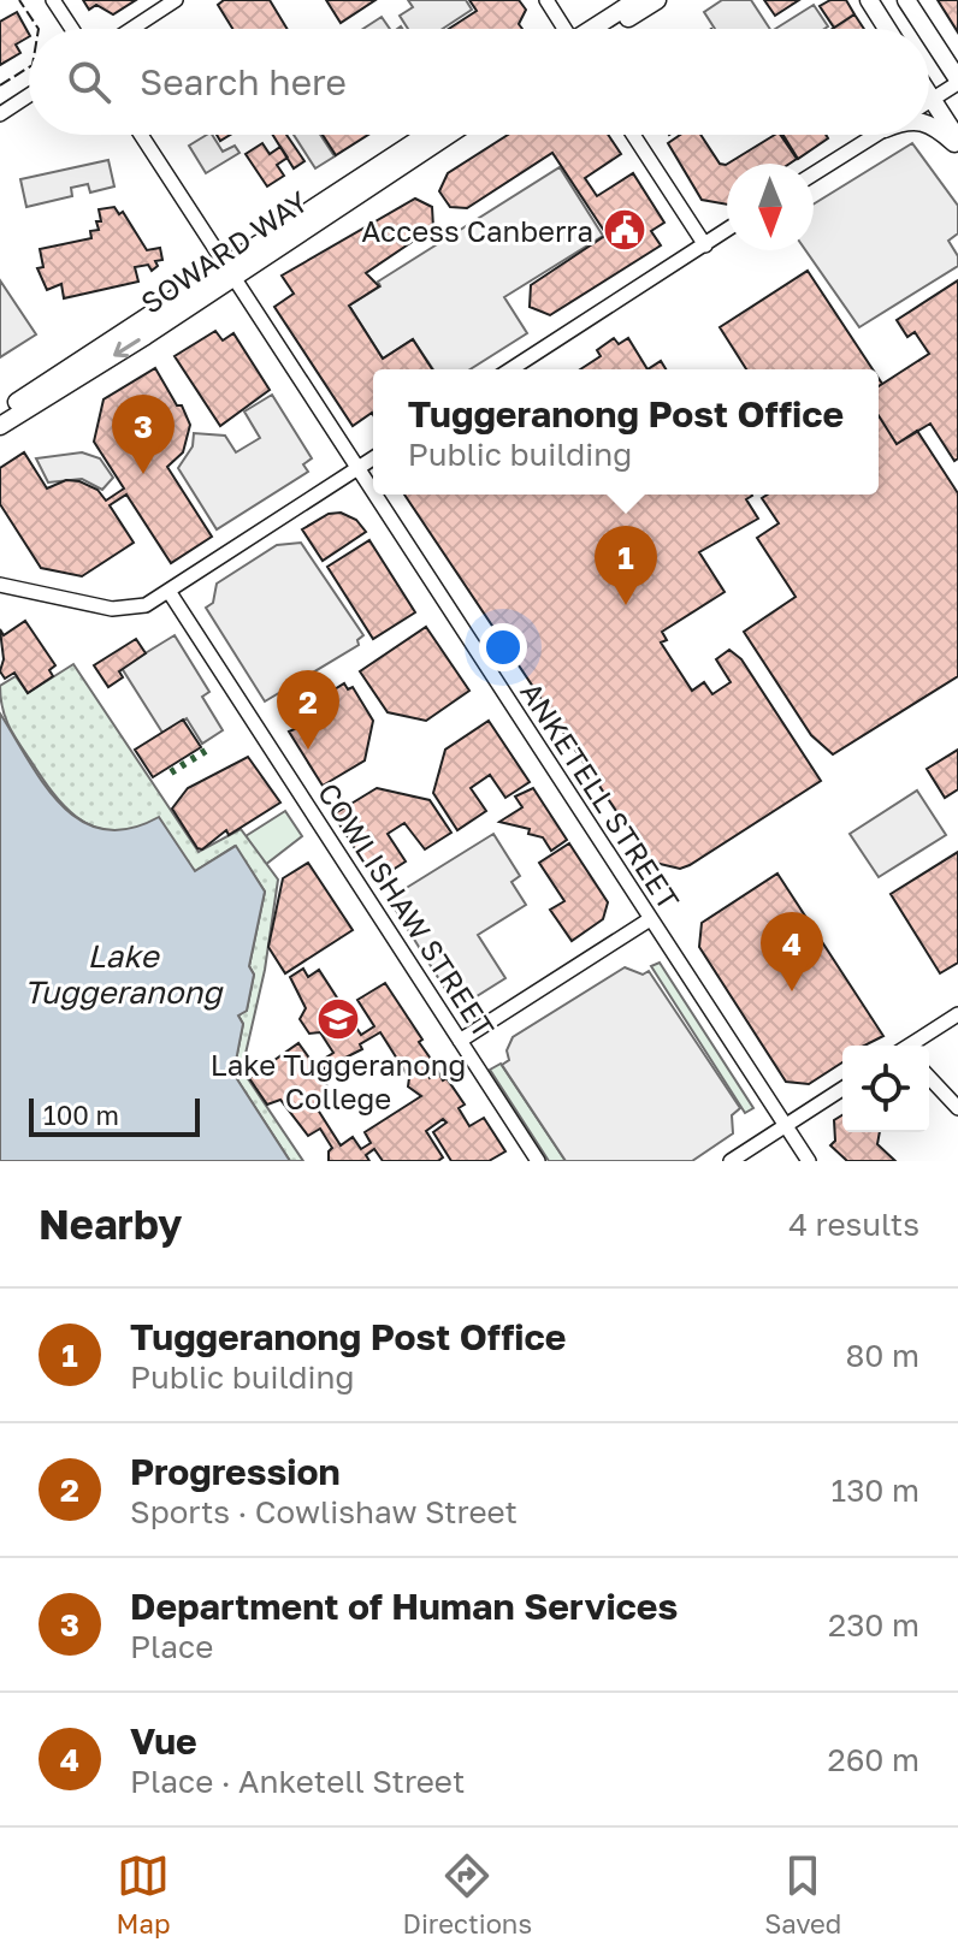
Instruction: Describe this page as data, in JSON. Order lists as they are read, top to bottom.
{
  "streets": {
    "main road": ["SOWARD WAY"],
    "street": ["ANKETELL STREET", "COWLISHAW STREET"]
  },
  "crossings": [
    ["SOWARD WAY", "ANKETELL STREET"]
  ],
  "water": ["Lake Tuggeranong"],
  "places": {
    "public building": ["Access Canberra"],
    "school or university": ["Lake Tuggeranong College"]
  },
  "scale_bar": "100 m",
  "north": "bottom",
  "page": {
    "search": "Search here",
    "popup": ["Tuggeranong Post Office", "Public building"],
    "pins": [
      "3",
      "1",
      "2",
      "4"
    ],
    "scale": "100 m",
    "heading": ["Nearby", "4 results"],
    "list": [
      {
        "mark": "1",
        "name": "Tuggeranong Post Office",
        "note": "Public building",
        "value": "80 m"
      },
      {
        "mark": "2",
        "name": "Progression",
        "note": "Sports · Cowlishaw Street",
        "value": "130 m"
      },
      {
        "mark": "3",
        "name": "Department of Human Services",
        "note": "Place",
        "value": "230 m"
      },
      {
        "mark": "4",
        "name": "Vue",
        "note": "Place · Anketell Street",
        "value": "260 m"
      }
    ],
    "nav": ["Map", "Directions", "Saved"]
  }
}
